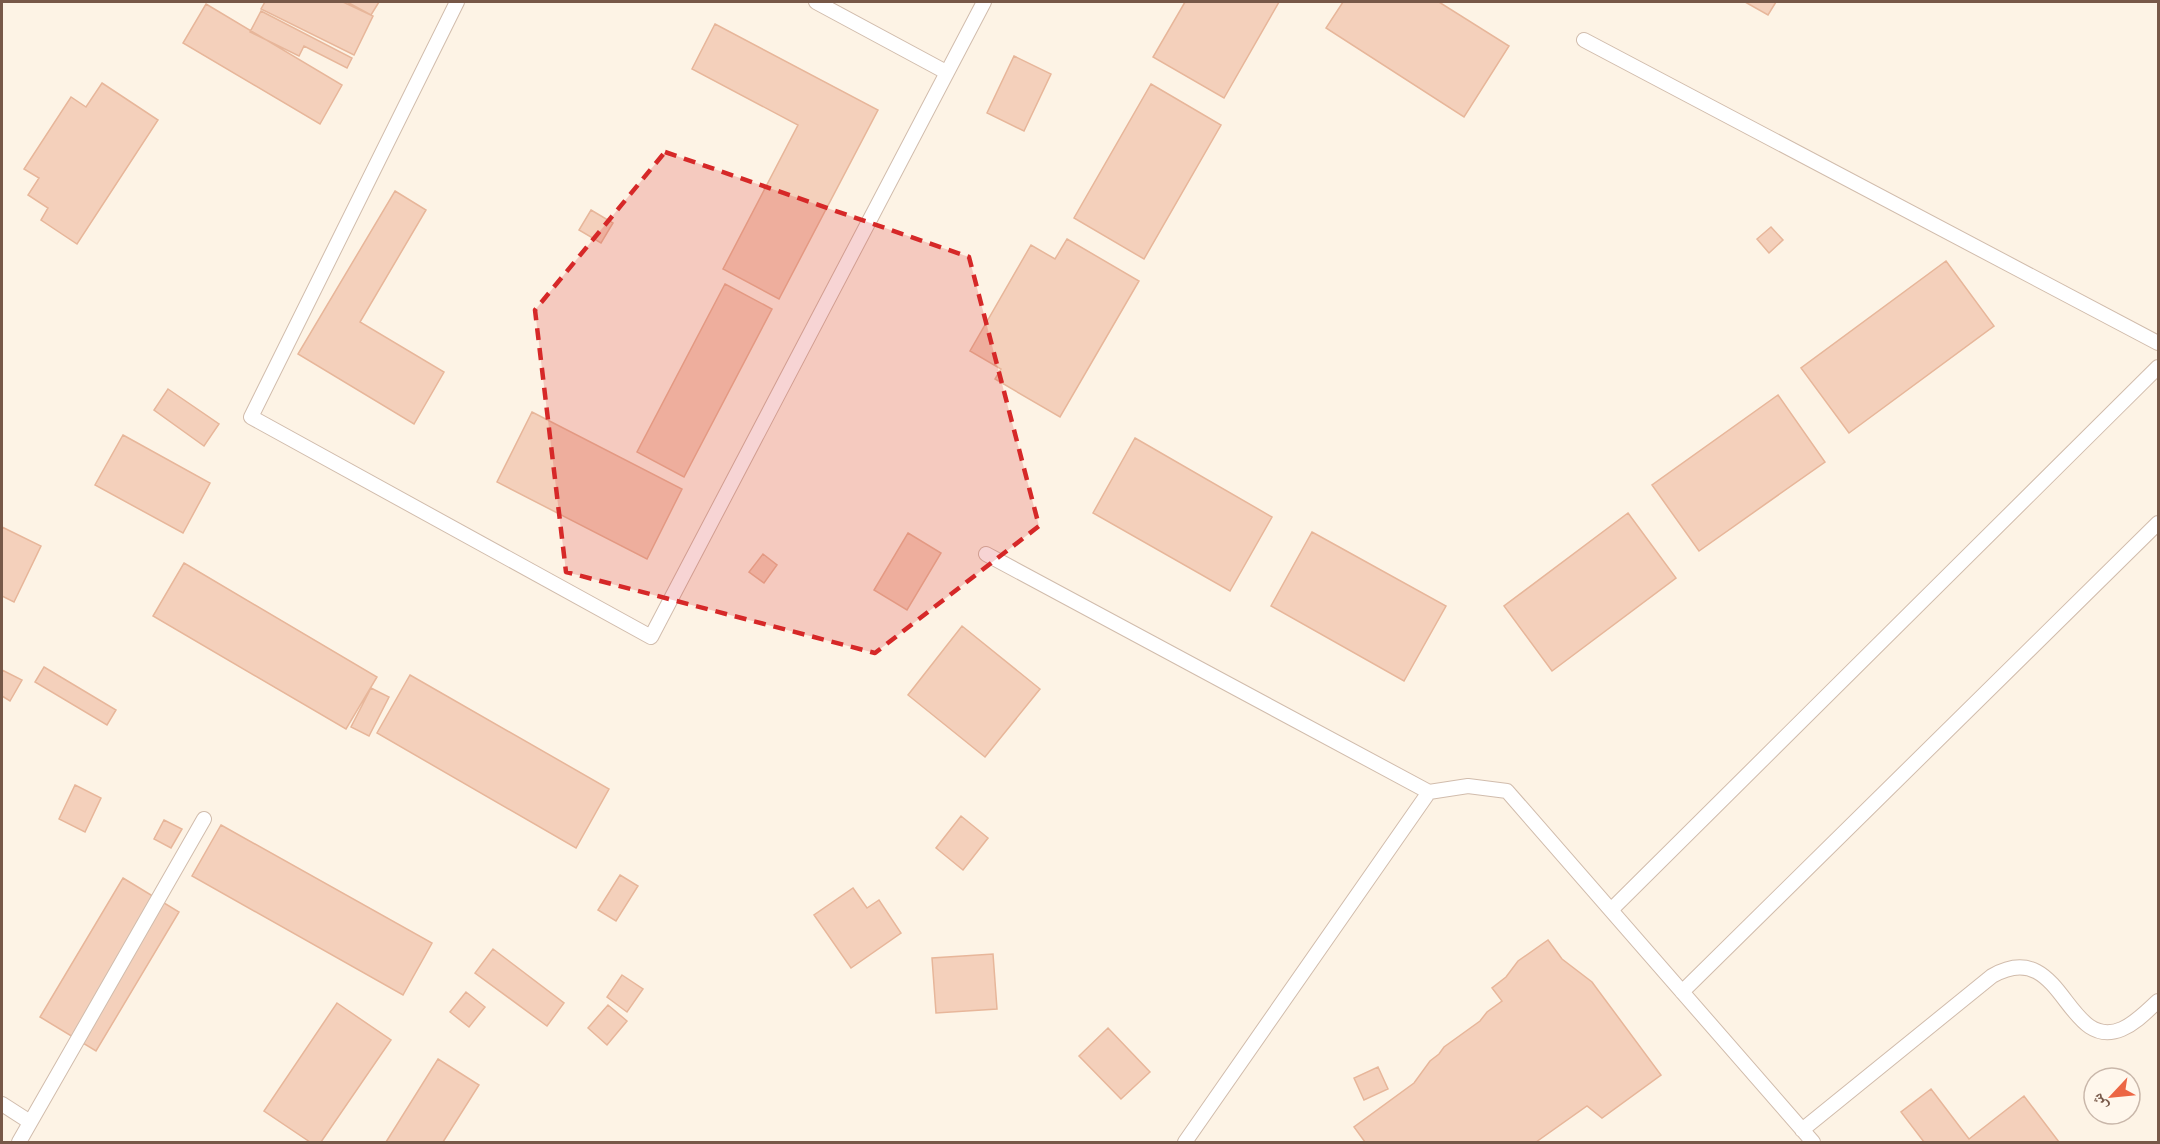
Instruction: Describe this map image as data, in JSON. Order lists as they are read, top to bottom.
{
  "north": "bottom left"
}
